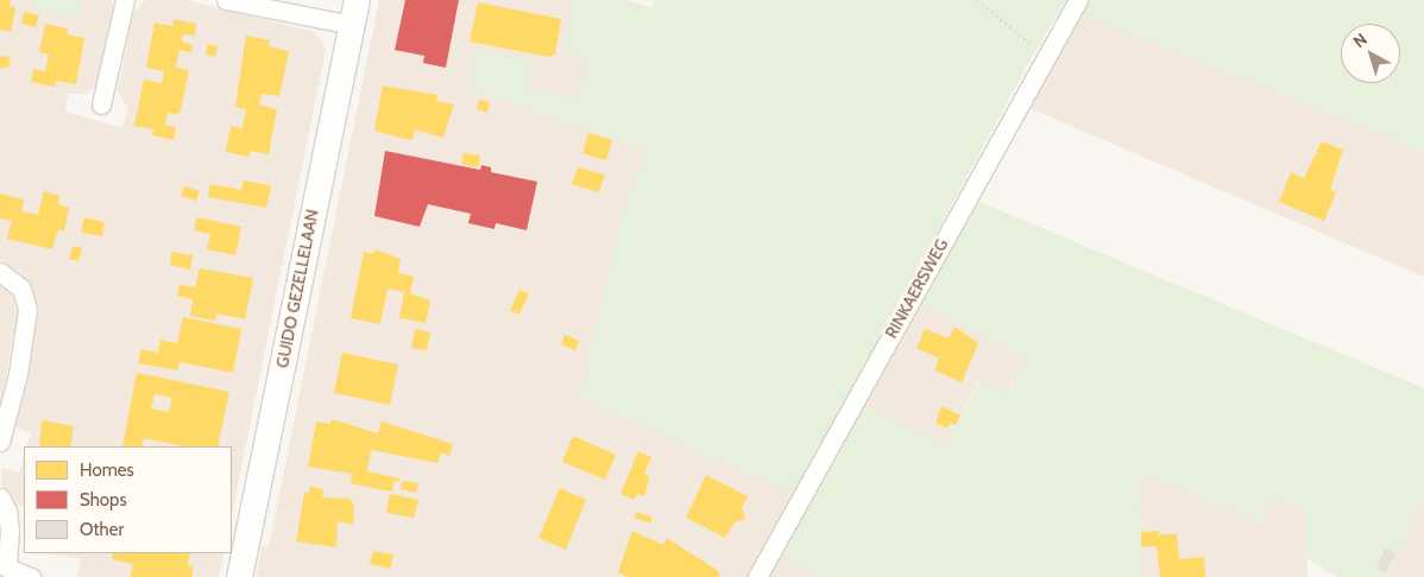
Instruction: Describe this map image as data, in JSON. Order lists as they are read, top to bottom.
{
  "streets": {
    "main road": ["GUIDO GEZELLELAAN"],
    "street": ["RINKAERSWEG"]
  },
  "legend": ["Homes", "Shops", "Other"],
  "north": "top left"
}
